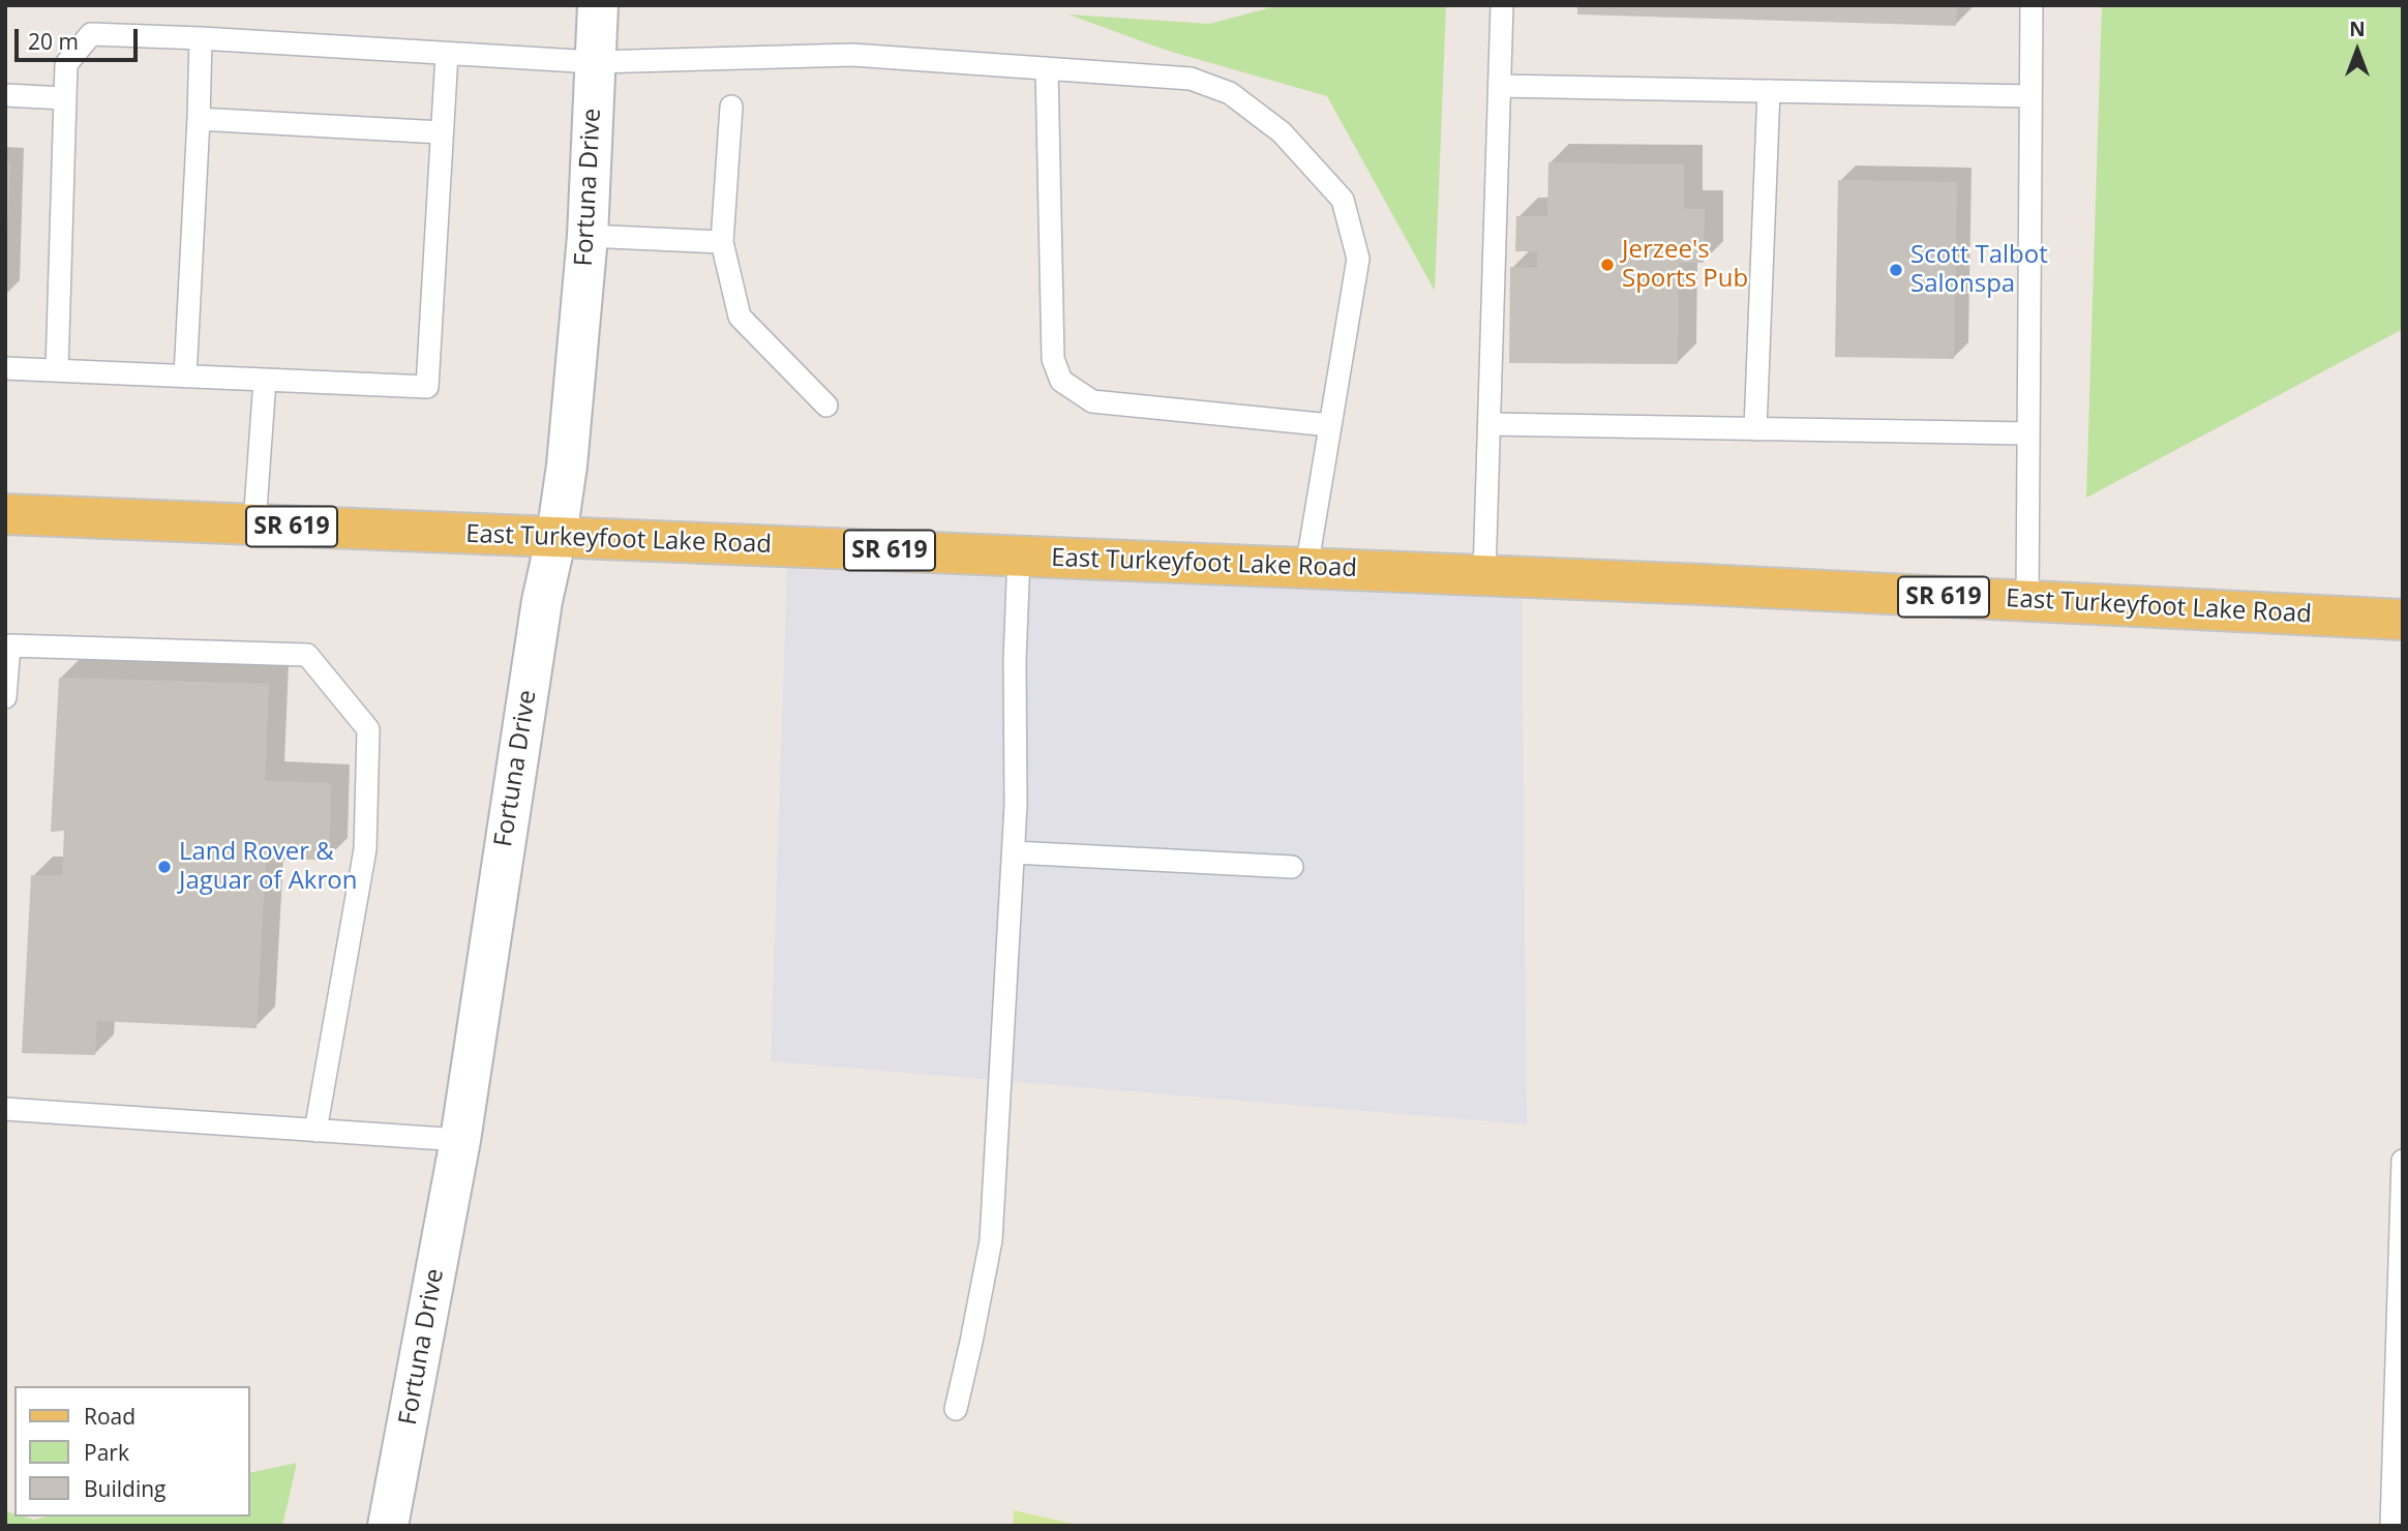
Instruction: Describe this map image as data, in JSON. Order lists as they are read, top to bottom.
{
  "streets": {
    "main road": ["SR 619", "East Turkeyfoot Lake Road"],
    "street": ["Fortuna Drive"]
  },
  "crossings": [
    ["Fortuna Drive", "East Turkeyfoot Lake Road"]
  ],
  "places": ["Jerzee's Sports Pub", "Scott Talbot Salonspa", "Land Rover & Jaguar of Akron"],
  "legend": ["Road", "Park", "Building"],
  "scale_bar": "20 m",
  "north": "top"
}
